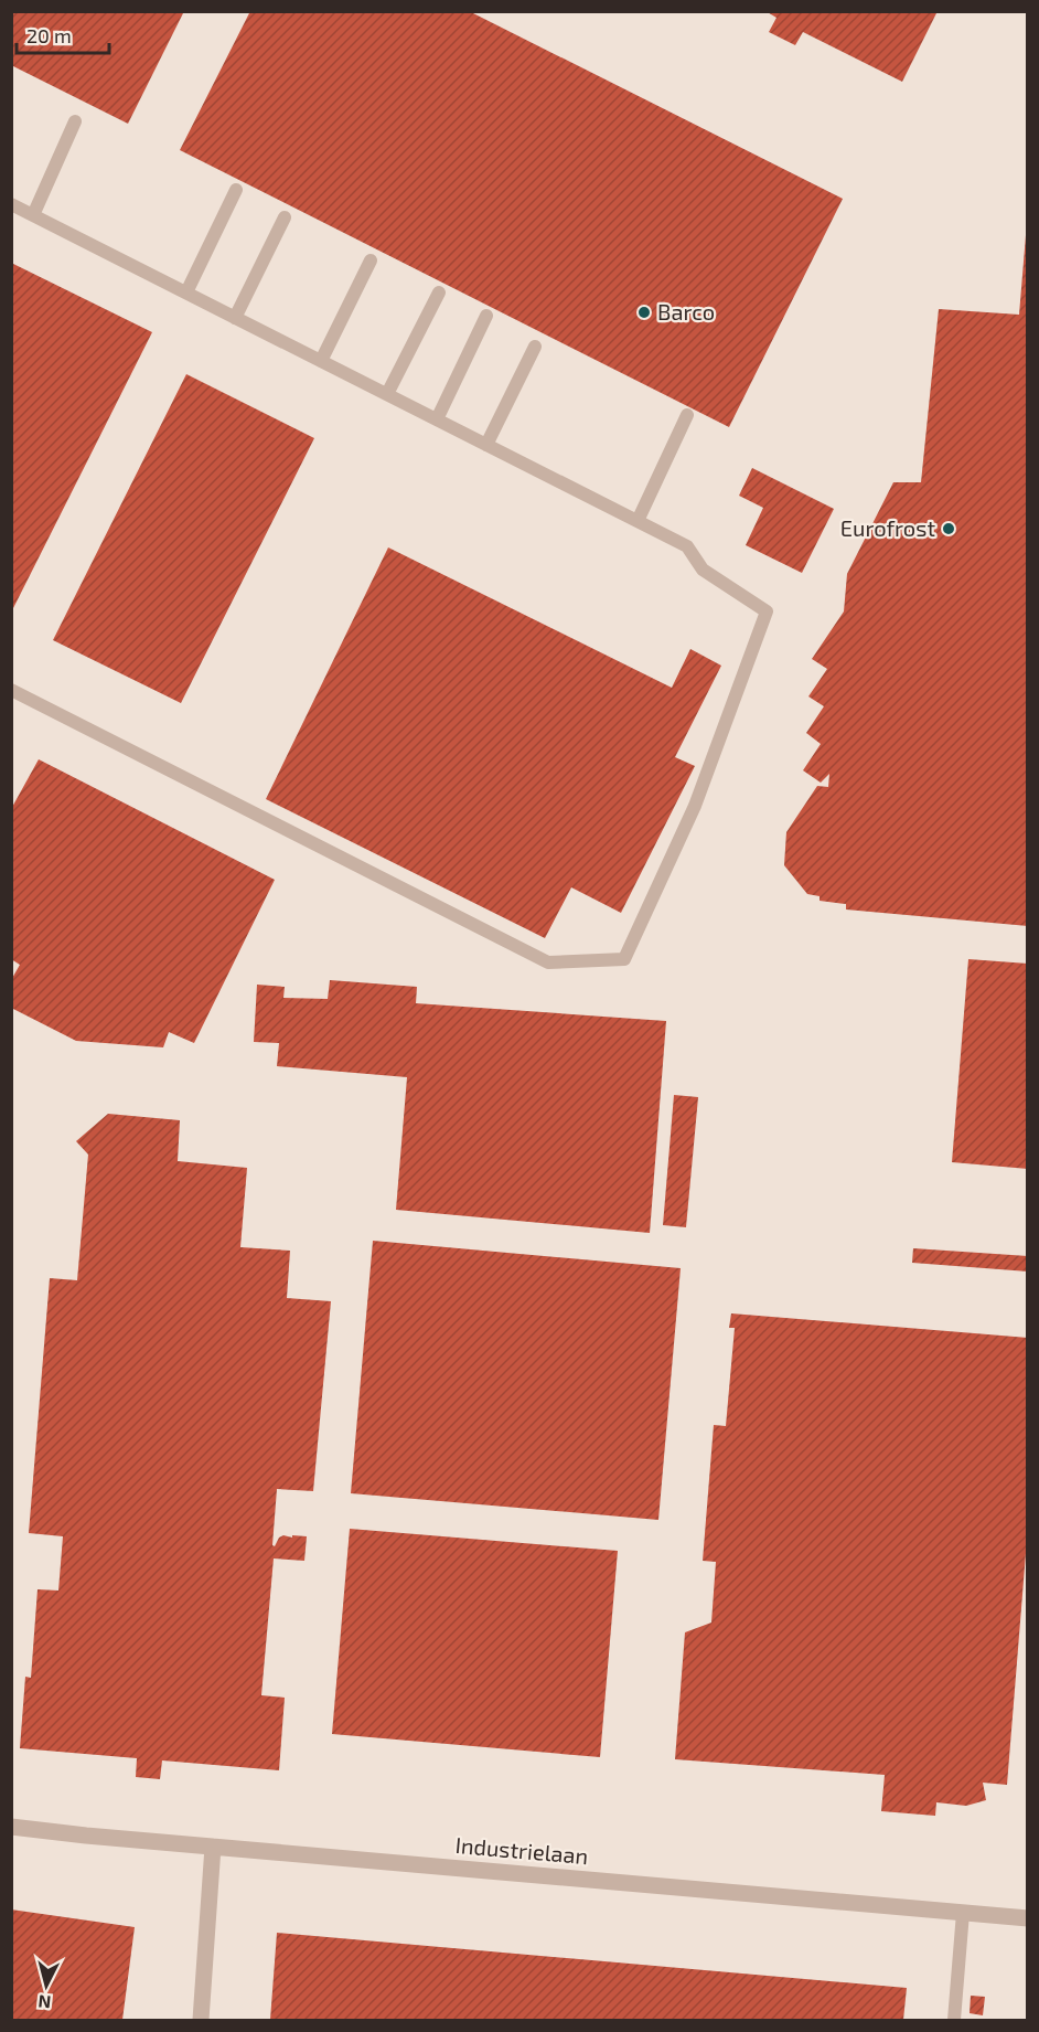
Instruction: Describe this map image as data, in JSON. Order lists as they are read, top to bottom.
{
  "streets": {
    "street": ["Industrielaan"]
  },
  "places": ["Barco", "Eurofrost"],
  "scale_bar": "20 m",
  "north": "bottom"
}
